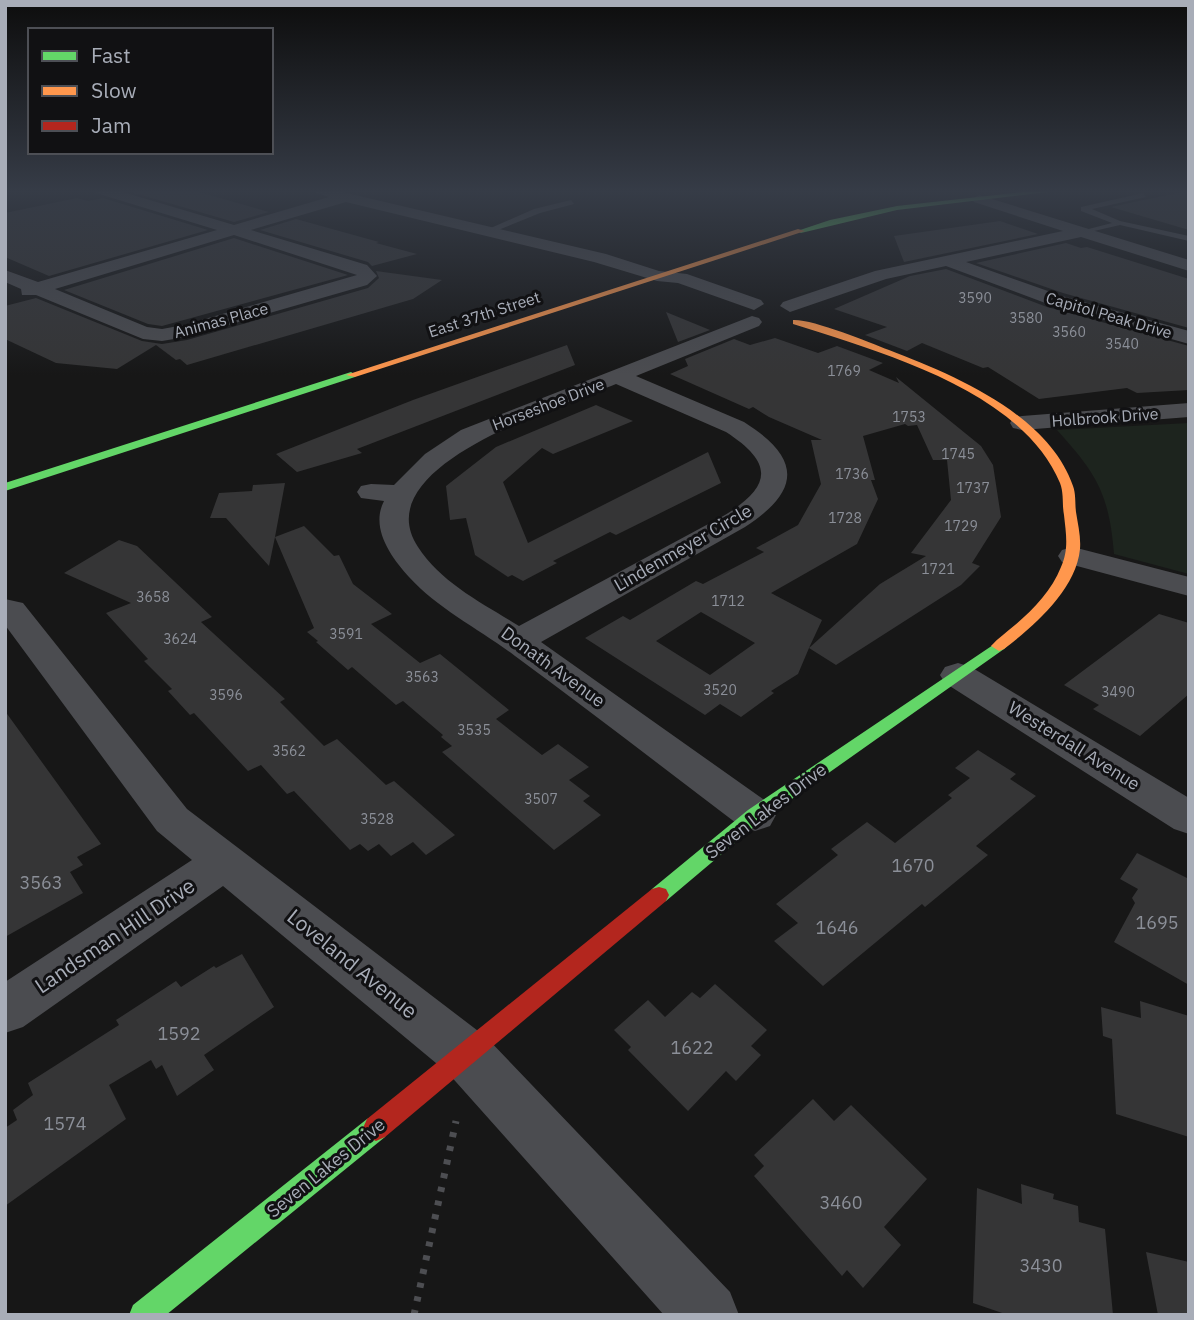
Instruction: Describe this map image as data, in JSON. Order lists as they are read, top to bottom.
{
  "streets": {
    "main road": ["East 37th Street", "Seven Lakes Drive"],
    "street": [
      "Capitol Peak Drive",
      "Animas Place",
      "Horseshoe Drive",
      "Holbrook Drive",
      "Lindenmeyer Circle",
      "Donath Avenue",
      "Westerdall Avenue",
      "Landsman Hill Drive",
      "Loveland Avenue"
    ]
  },
  "crossings": [
    ["East 37th Street", "Seven Lakes Drive"],
    ["Capitol Peak Drive", "Horseshoe Drive"],
    ["Horseshoe Drive", "Lindenmeyer Circle"],
    ["Horseshoe Drive", "Donath Avenue"],
    ["Horseshoe Drive", "Seven Lakes Drive"],
    ["Holbrook Drive", "Seven Lakes Drive"],
    ["Lindenmeyer Circle", "Donath Avenue"],
    ["Donath Avenue", "Seven Lakes Drive"],
    ["Westerdall Avenue", "Seven Lakes Drive"],
    ["Seven Lakes Drive", "Loveland Avenue"],
    ["Landsman Hill Drive", "Loveland Avenue"]
  ],
  "house_numbers": [
    "3590",
    "3580",
    "3560",
    "3540",
    "1769",
    "1753",
    "1745",
    "1736",
    "1737",
    "1728",
    "1729",
    "1721",
    "3658",
    "1712",
    "3591",
    "3624",
    "3563",
    "3520",
    "3490",
    "3596",
    "3535",
    "3562",
    "3507",
    "3528",
    "1670",
    "3563",
    "1695",
    "1646",
    "1592",
    "1622",
    "1574",
    "3460",
    "3430"
  ],
  "legend": ["Fast", "Slow", "Jam"]
}
